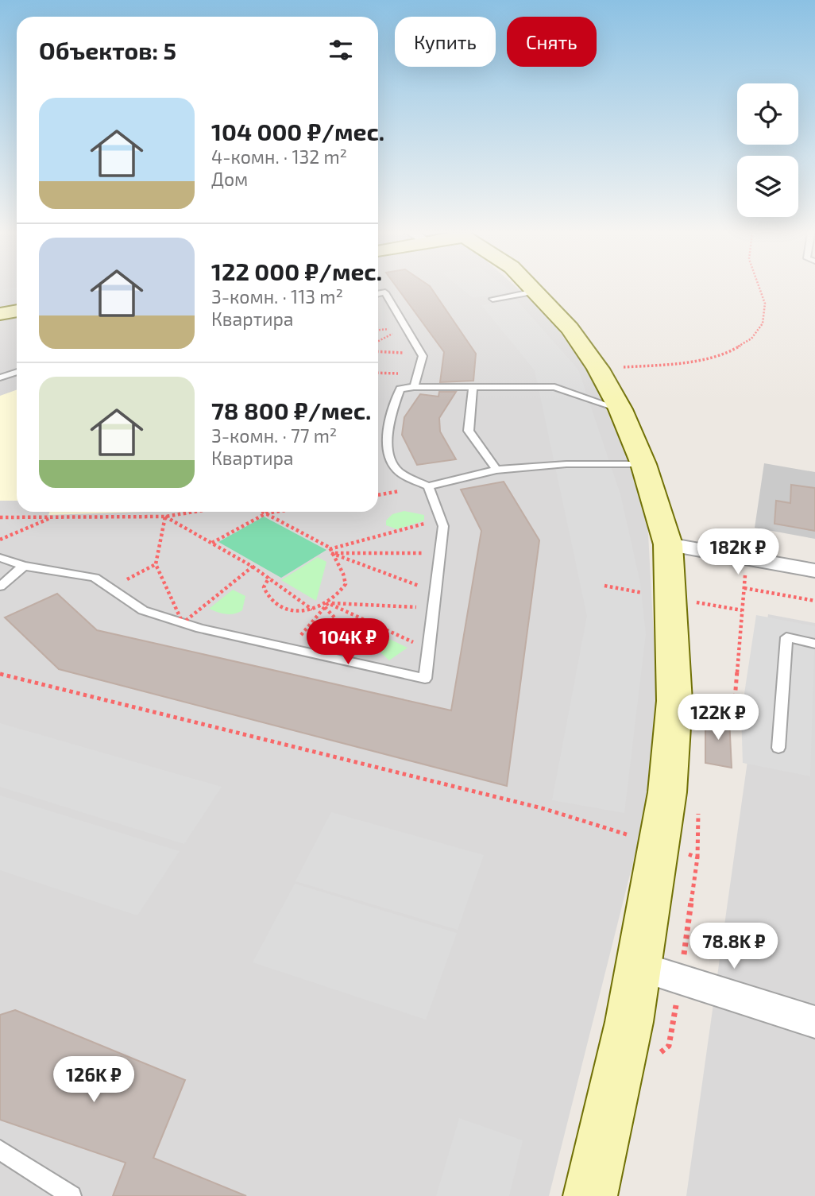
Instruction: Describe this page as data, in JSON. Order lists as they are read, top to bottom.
{
  "page": {
    "chip": ["Купить", "Снять"],
    "heading": "Объектов: 5",
    "list": [
      {
        "name": "104 000 ₽/мес.",
        "note": "4-комн. · 132 m² · Дом"
      },
      {
        "name": "122 000 ₽/мес.",
        "note": "3-комн. · 113 m² · Квартира"
      },
      {
        "name": "78 800 ₽/мес.",
        "note": "3-комн. · 77 m² · Квартира"
      }
    ],
    "price": [
      "182K ₽",
      "104K ₽",
      "122K ₽",
      "78.8K ₽",
      "126K ₽"
    ]
  }
}
